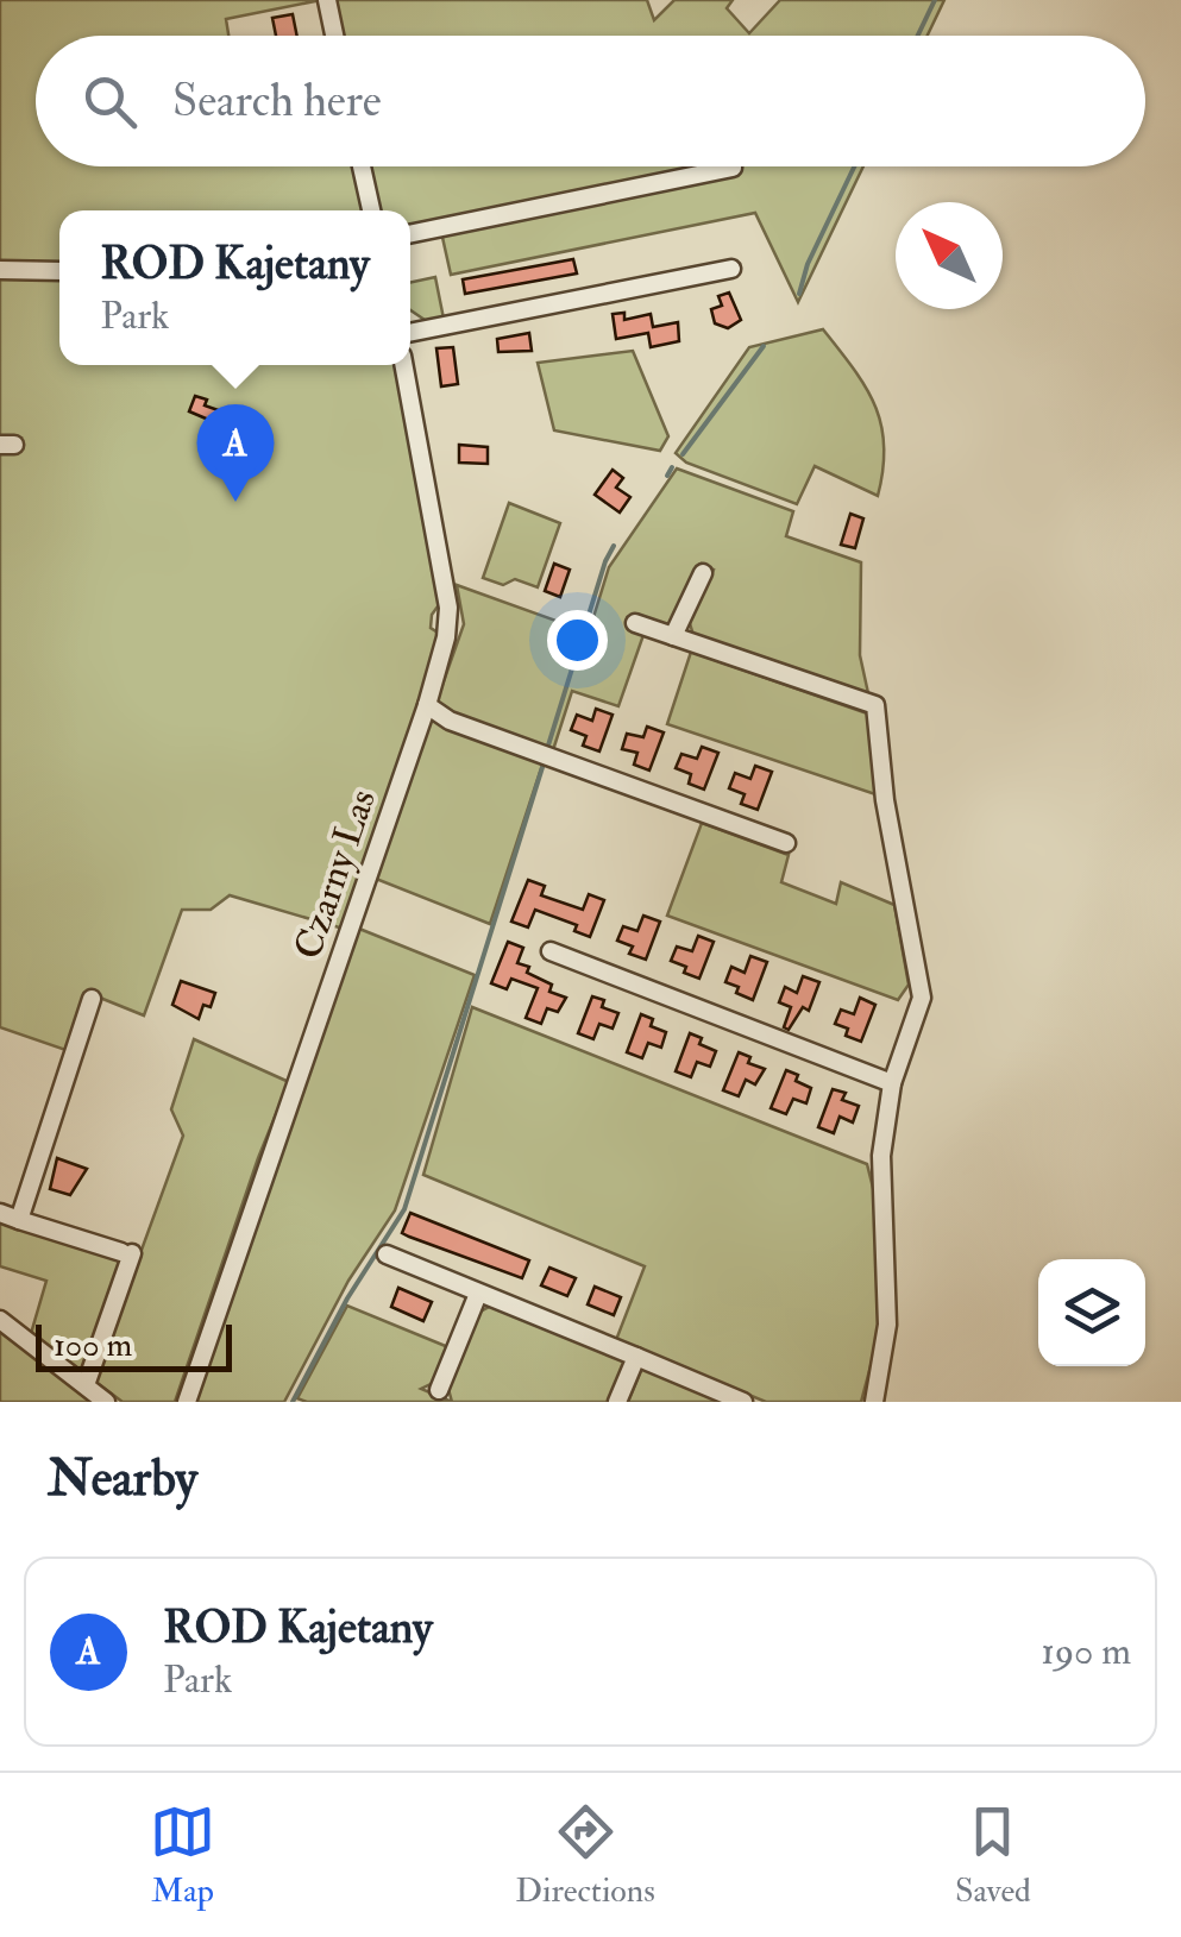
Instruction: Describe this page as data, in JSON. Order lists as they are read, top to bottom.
{
  "streets": {
    "street": ["Czarny Las"]
  },
  "scale_bar": "100 m",
  "north": "top left",
  "page": {
    "search": "Search here",
    "popup": ["ROD Kajetany", "Park"],
    "pins": "A",
    "scale": "100 m",
    "heading": "Nearby",
    "list": [
      {
        "mark": "A",
        "name": "ROD Kajetany",
        "note": "Park",
        "value": "190 m"
      }
    ],
    "nav": ["Map", "Directions", "Saved"]
  }
}
